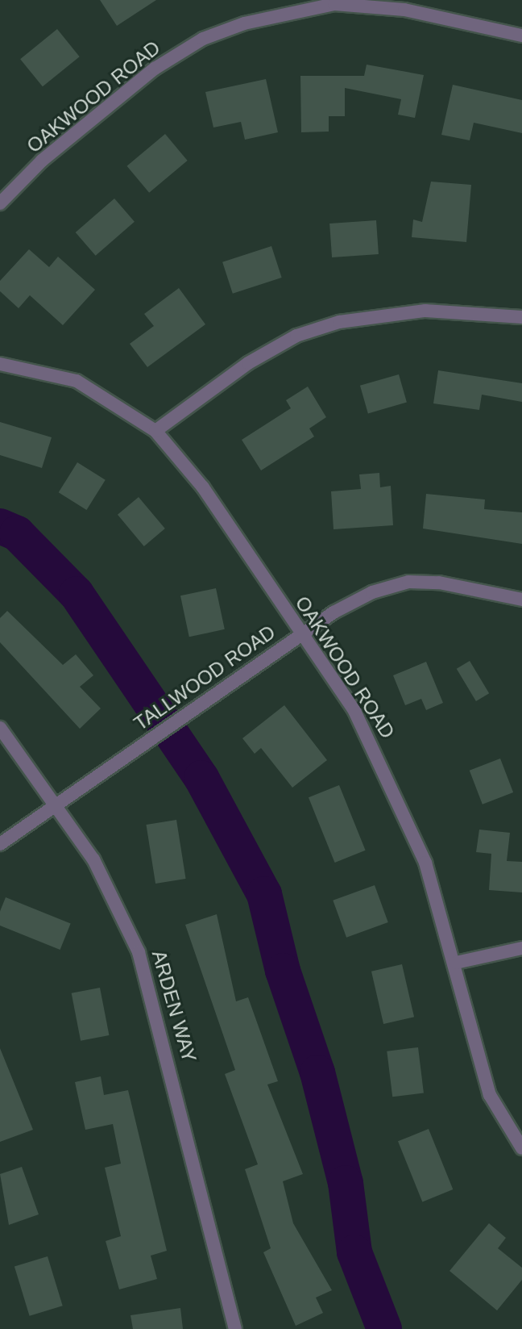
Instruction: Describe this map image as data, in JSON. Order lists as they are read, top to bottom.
{
  "streets": {
    "street": ["OAKWOOD ROAD", "TALLWOOD ROAD", "ARDEN WAY"]
  },
  "crossings": [
    ["OAKWOOD ROAD", "TALLWOOD ROAD"],
    ["TALLWOOD ROAD", "ARDEN WAY"]
  ]
}
